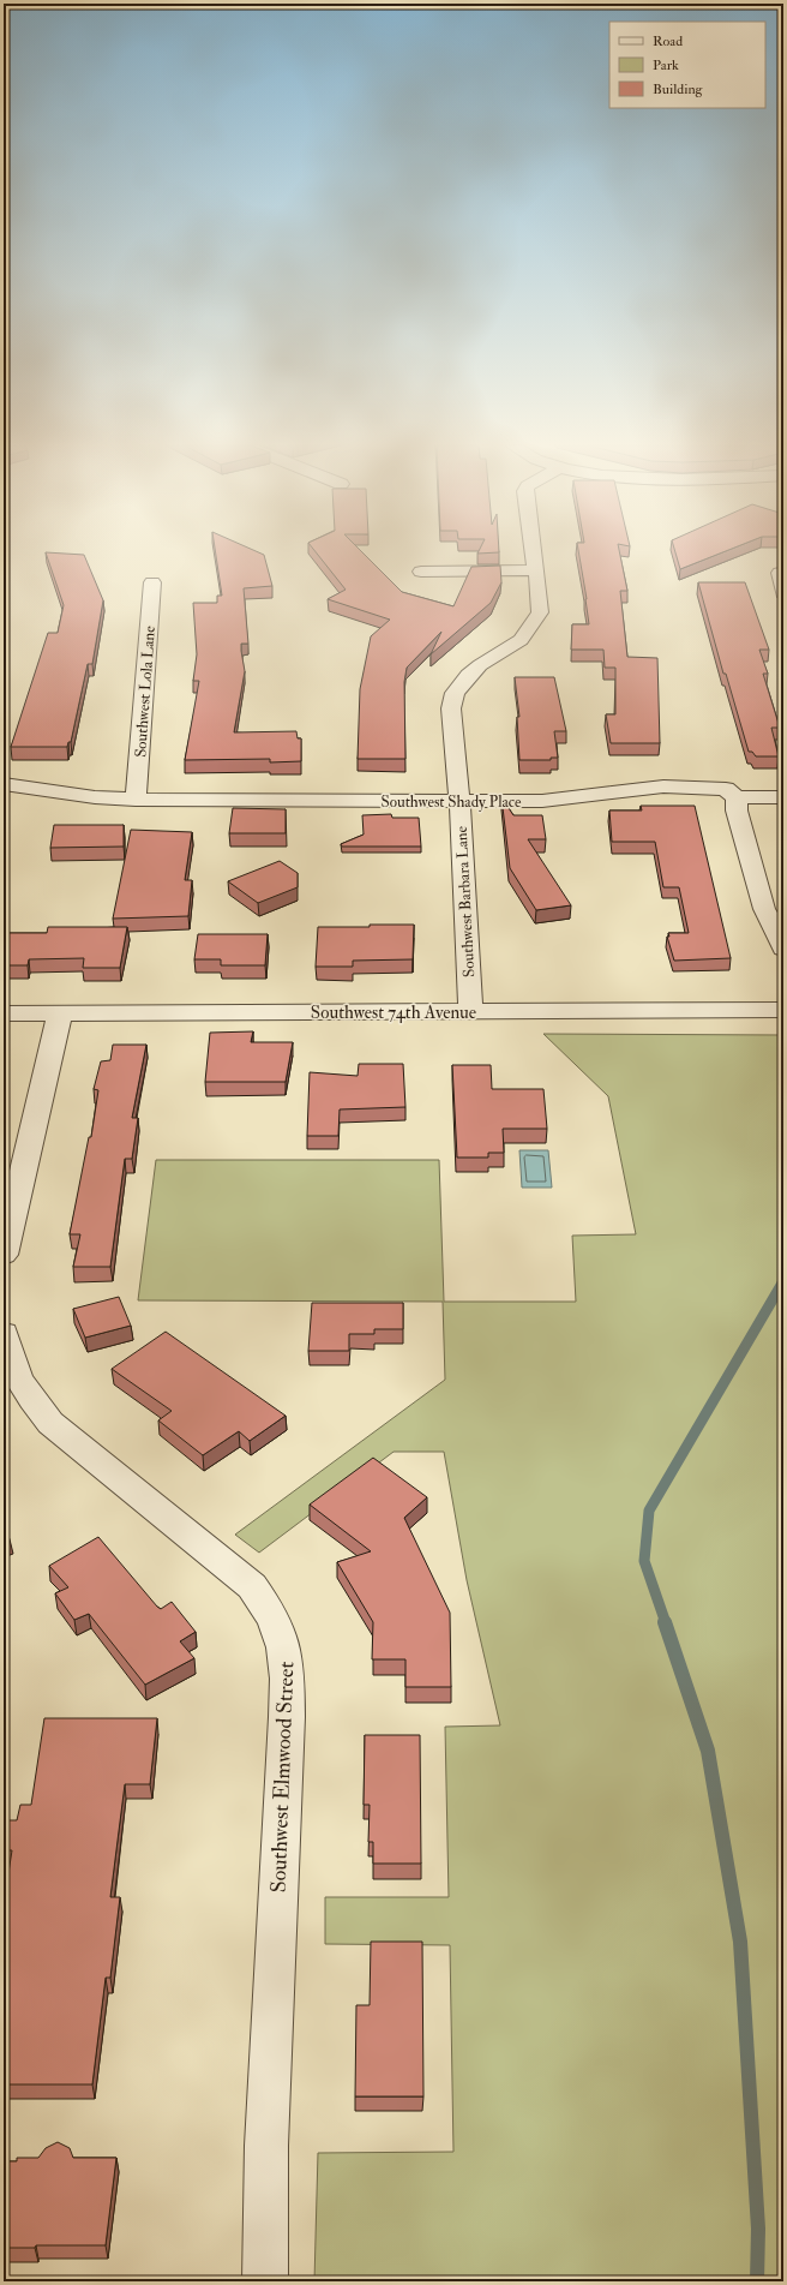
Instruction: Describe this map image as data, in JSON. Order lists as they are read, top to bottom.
{
  "streets": {
    "street": [
      "Southwest Lola Lane",
      "Southwest Shady Place",
      "Southwest Barbara Lane",
      "Southwest 74th Avenue",
      "Southwest Elmwood Street"
    ]
  },
  "crossings": [
    ["Southwest Lola Lane", "Southwest Shady Place"],
    ["Southwest Shady Place", "Southwest Barbara Lane"],
    ["Southwest Barbara Lane", "Southwest 74th Avenue"]
  ],
  "legend": ["Road", "Park", "Building"]
}
